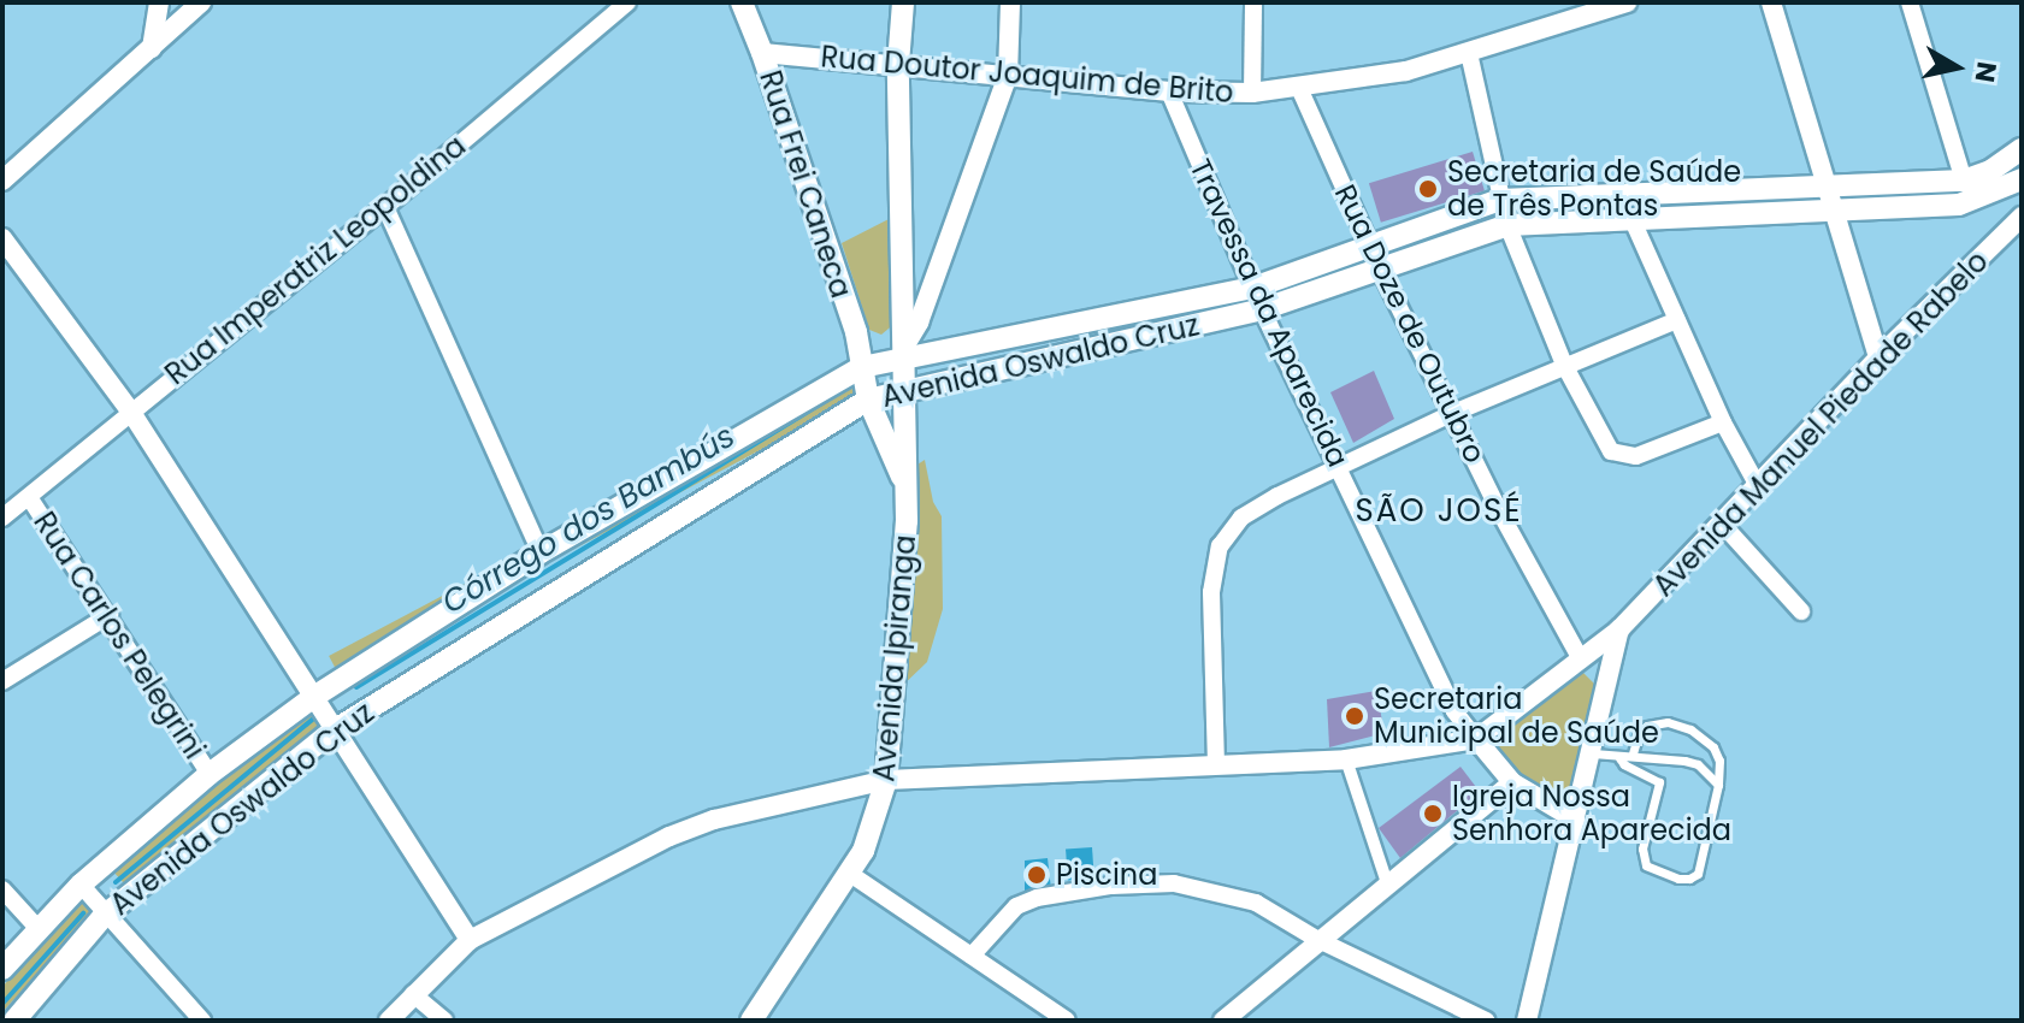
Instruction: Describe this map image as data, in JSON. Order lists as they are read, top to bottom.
{
  "streets": {
    "main road": ["Rua Frei Caneca", "Avenida Oswaldo Cruz", "Avenida Ipiranga"],
    "street": [
      "Rua Doutor Joaquim de Brito",
      "Rua Imperatriz Leopoldina",
      "Travessa da Aparecida",
      "Rua Doze de Outubro",
      "Avenida Manuel Piedade Rabelo",
      "Rua Carlos Pelegrini"
    ]
  },
  "crossings": [
    ["Rua Doutor Joaquim de Brito", "Rua Frei Caneca"],
    ["Rua Doutor Joaquim de Brito", "Travessa da Aparecida"],
    ["Rua Doutor Joaquim de Brito", "Rua Doze de Outubro"],
    ["Rua Doutor Joaquim de Brito", "Avenida Ipiranga"],
    ["Rua Frei Caneca", "Avenida Oswaldo Cruz"],
    ["Rua Frei Caneca", "Avenida Ipiranga"],
    ["Rua Imperatriz Leopoldina", "Rua Carlos Pelegrini"],
    ["Travessa da Aparecida", "Avenida Oswaldo Cruz"],
    ["Travessa da Aparecida", "Avenida Manuel Piedade Rabelo"],
    ["Rua Doze de Outubro", "Avenida Oswaldo Cruz"],
    ["Rua Doze de Outubro", "Avenida Manuel Piedade Rabelo"],
    ["Avenida Oswaldo Cruz", "Rua Carlos Pelegrini"],
    ["Avenida Oswaldo Cruz", "Avenida Ipiranga"]
  ],
  "districts": ["SÃO JOSÉ"],
  "water": ["Córrego dos Bambús"],
  "places": [
    "Secretaria de Saúde de Três Pontas",
    "Secretaria Municipal de Saúde",
    "Igreja Nossa Senhora Aparecida",
    "Piscina"
  ],
  "north": "right"
}
